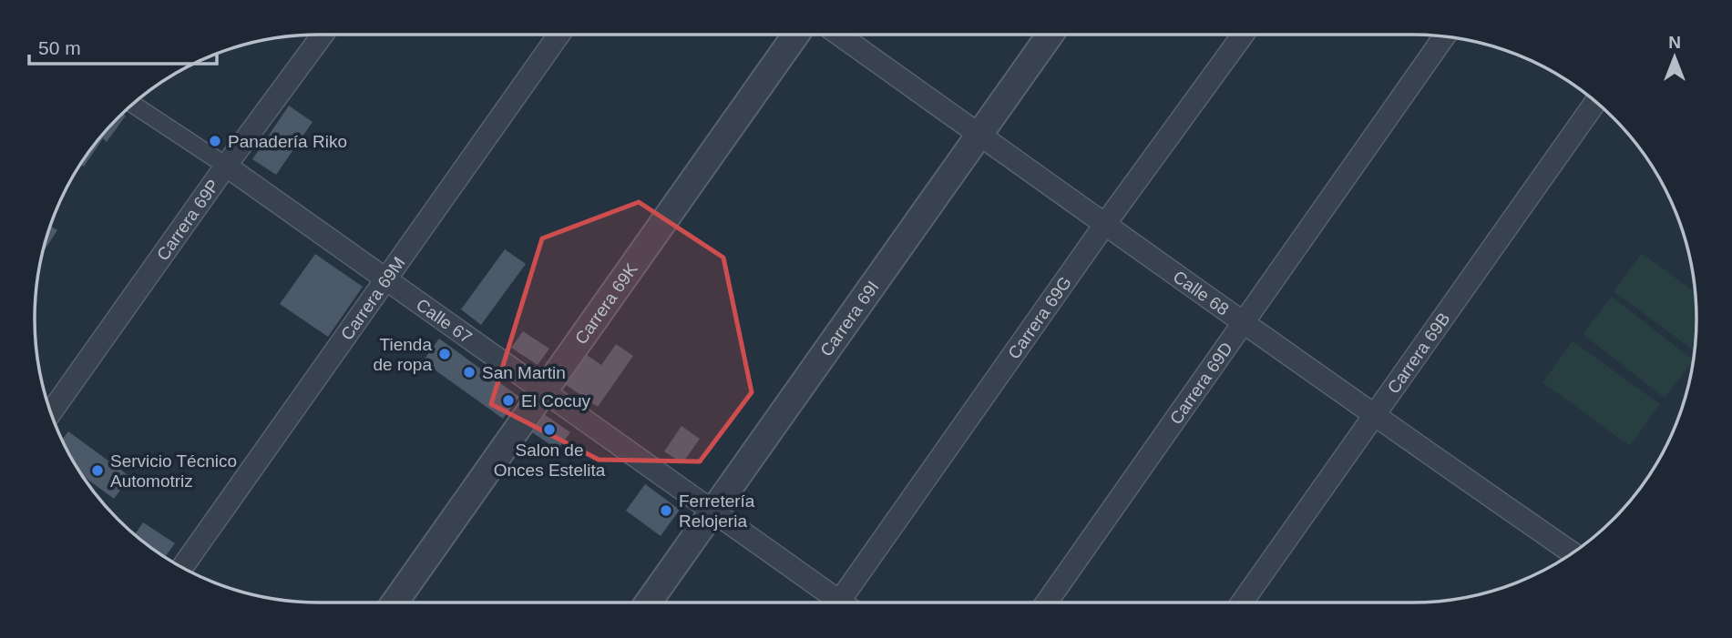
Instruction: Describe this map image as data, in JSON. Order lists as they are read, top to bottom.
{
  "streets": {
    "street": [
      "Carrera 69P",
      "Calle 68",
      "Carrera 69M",
      "Carrera 69K",
      "Carrera 69G",
      "Carrera 69I",
      "Calle 67",
      "Carrera 69B",
      "Carrera 69D"
    ]
  },
  "crossings": [
    ["Carrera 69P", "Calle 67"],
    ["Calle 68", "Carrera 69G"],
    ["Calle 68", "Carrera 69I"],
    ["Calle 68", "Carrera 69B"],
    ["Calle 68", "Carrera 69D"],
    ["Carrera 69M", "Calle 67"],
    ["Carrera 69K", "Calle 67"],
    ["Carrera 69I", "Calle 67"]
  ],
  "places": [
    "Panadería Riko",
    "Tienda de ropa",
    "San Martin",
    "El Cocuy",
    "Salon de Onces Estelita",
    "Servicio Técnico Automotriz",
    "Ferretería Relojeria"
  ],
  "scale_bar": "50 m",
  "north": "top"
}
